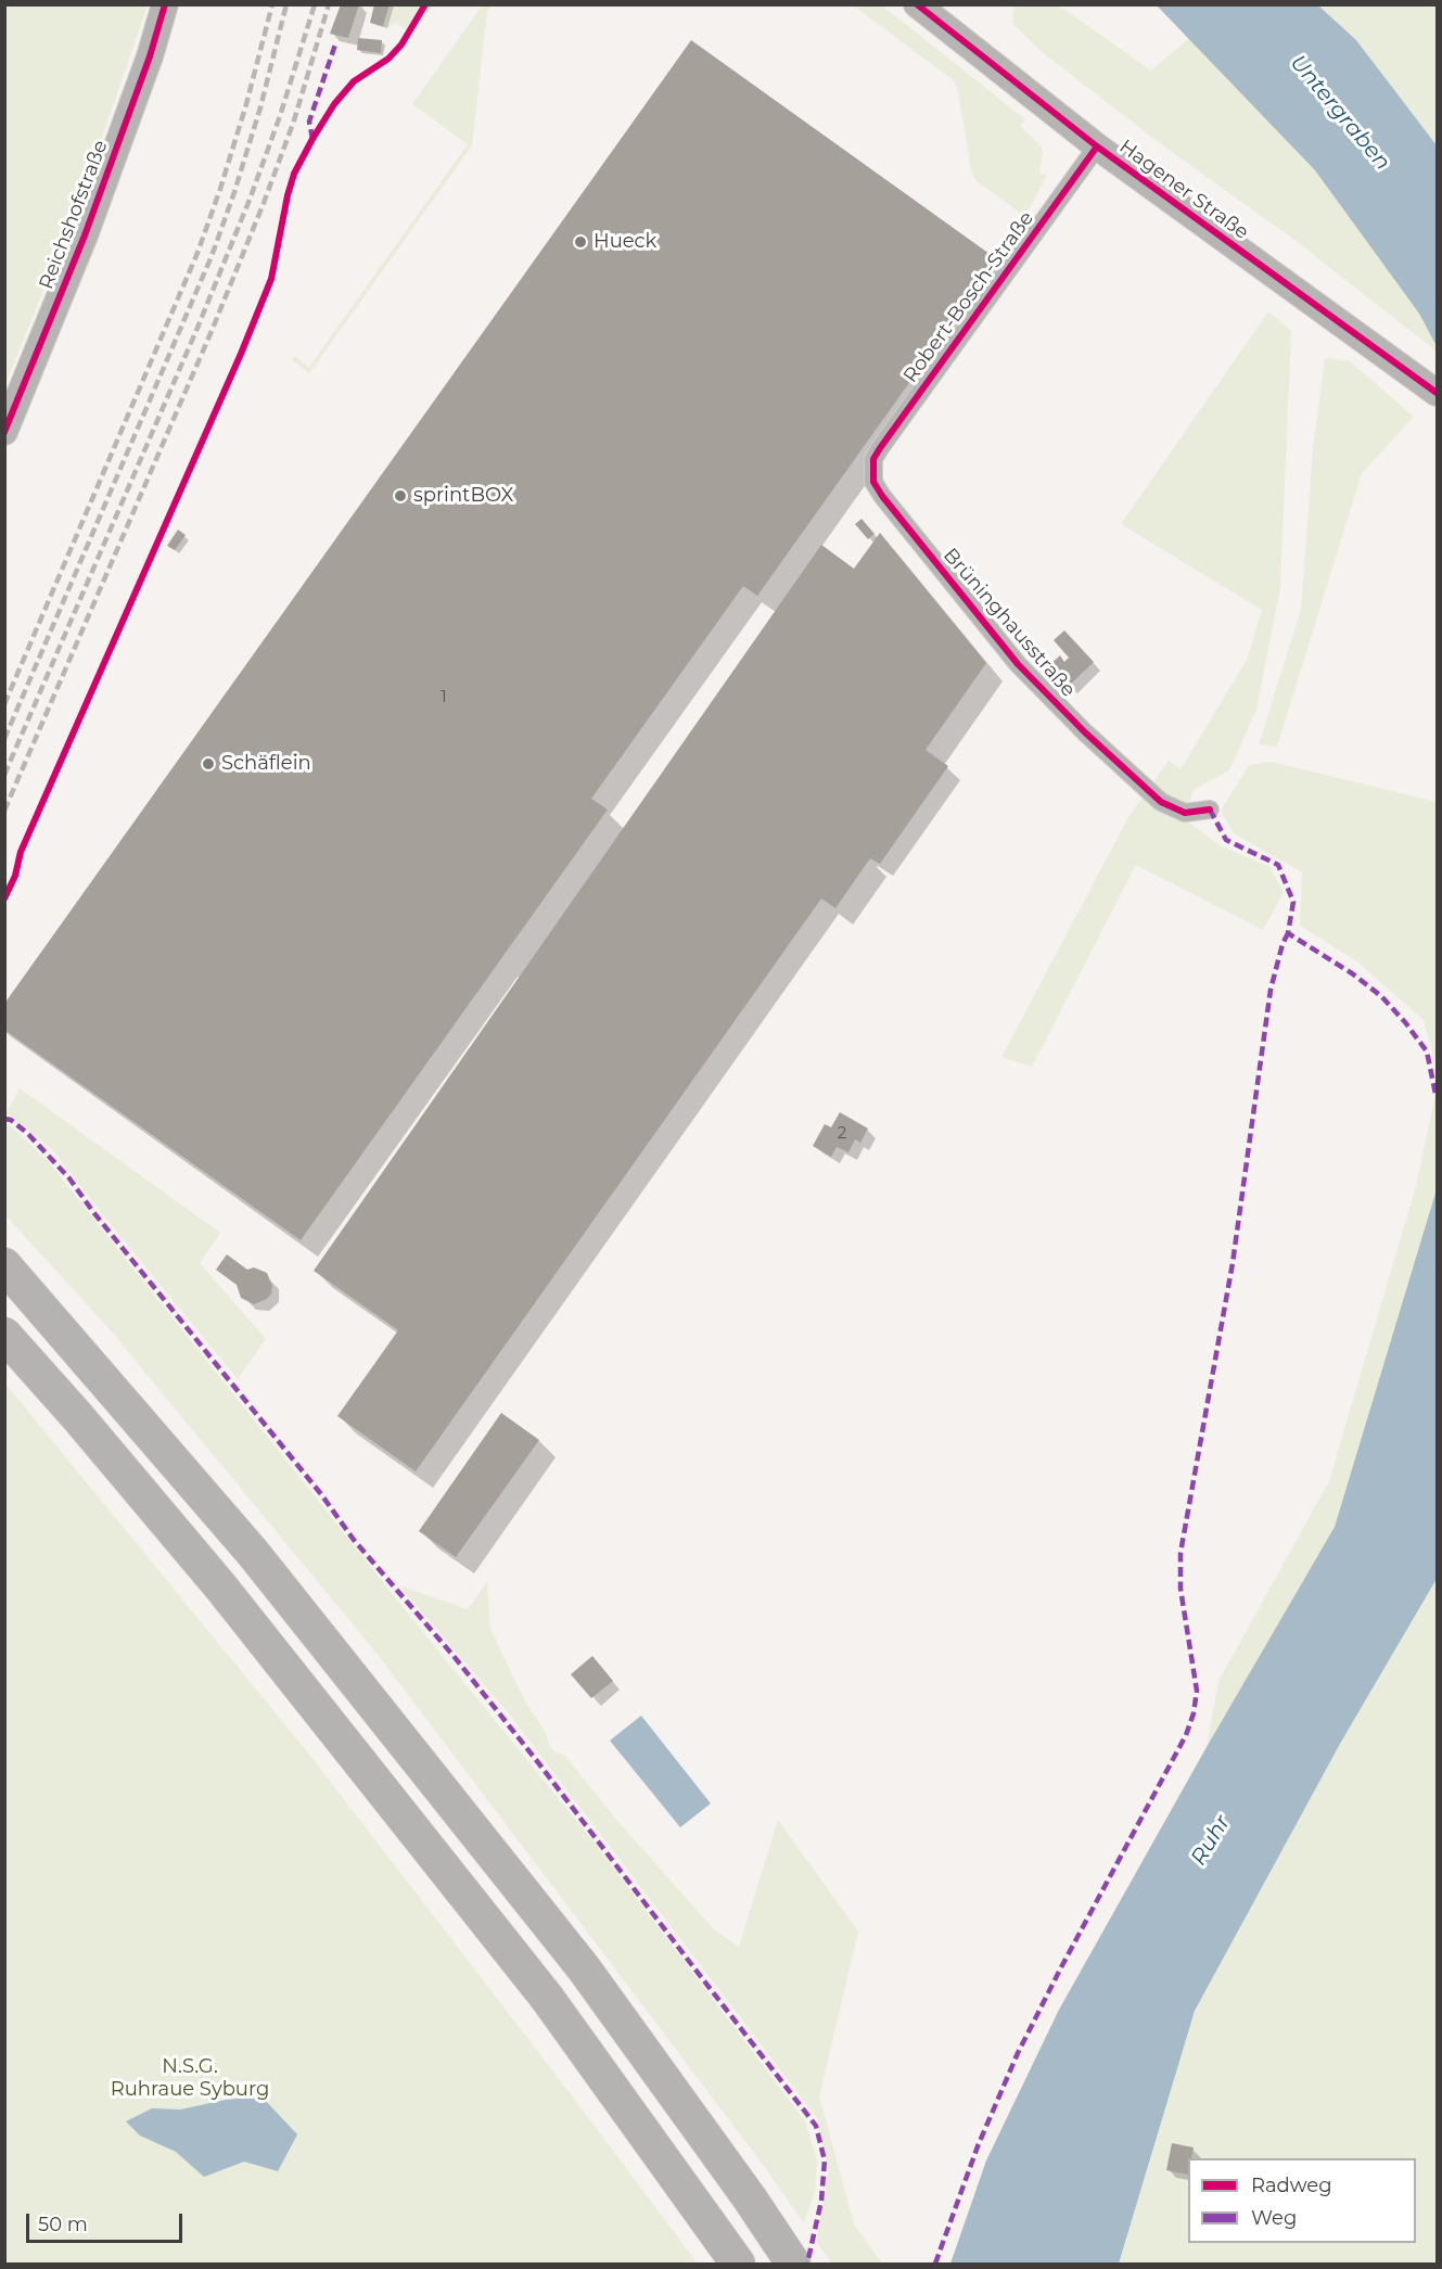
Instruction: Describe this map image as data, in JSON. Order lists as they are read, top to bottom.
{
  "streets": {
    "main road": ["Hagener Straße", "Reichshofstraße"],
    "street": ["Robert-Bosch-Straße", "Brüninghausstraße"]
  },
  "crossings": [
    ["Hagener Straße", "Robert-Bosch-Straße"],
    ["Robert-Bosch-Straße", "Brüninghausstraße"]
  ],
  "water": ["Untergraben", "Ruhr"],
  "parks": ["N.S.G. Ruhraue Syburg"],
  "places": ["Hueck", "sprintBOX", "Schäflein"],
  "house_numbers": ["1", "2"],
  "legend": ["Radweg", "Weg"],
  "scale_bar": "50 m"
}
